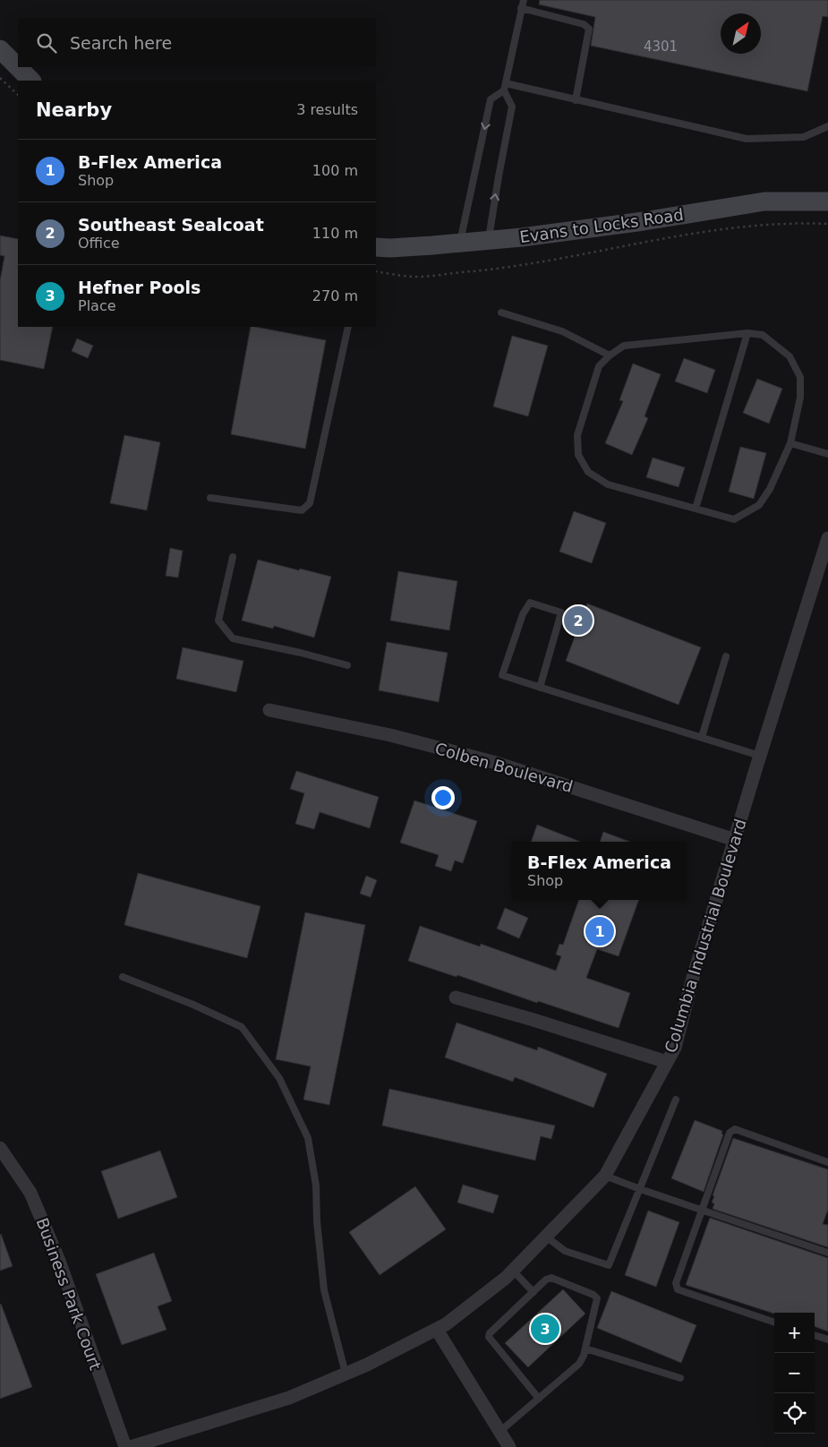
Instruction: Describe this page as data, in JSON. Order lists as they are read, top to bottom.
{
  "streets": {
    "street": [
      "Evans to Locks Road",
      "Colben Boulevard",
      "Columbia Industrial Boulevard",
      "Business Park Court"
    ]
  },
  "crossings": [
    ["Colben Boulevard", "Columbia Industrial Boulevard"]
  ],
  "house_numbers": ["4301"],
  "north": "top right",
  "page": {
    "search": "Search here",
    "heading": ["Nearby", "3 results"],
    "list": [
      {
        "mark": "1",
        "name": "B-Flex America",
        "note": "Shop",
        "value": "100 m"
      },
      {
        "mark": "2",
        "name": "Southeast Sealcoat",
        "note": "Office",
        "value": "110 m"
      },
      {
        "mark": "3",
        "name": "Hefner Pools",
        "note": "Place",
        "value": "270 m"
      }
    ],
    "pins": ["2", "1", "3"],
    "popup": ["B-Flex America", "Shop"],
    "map_buttons": ["+", "−"]
  }
}
